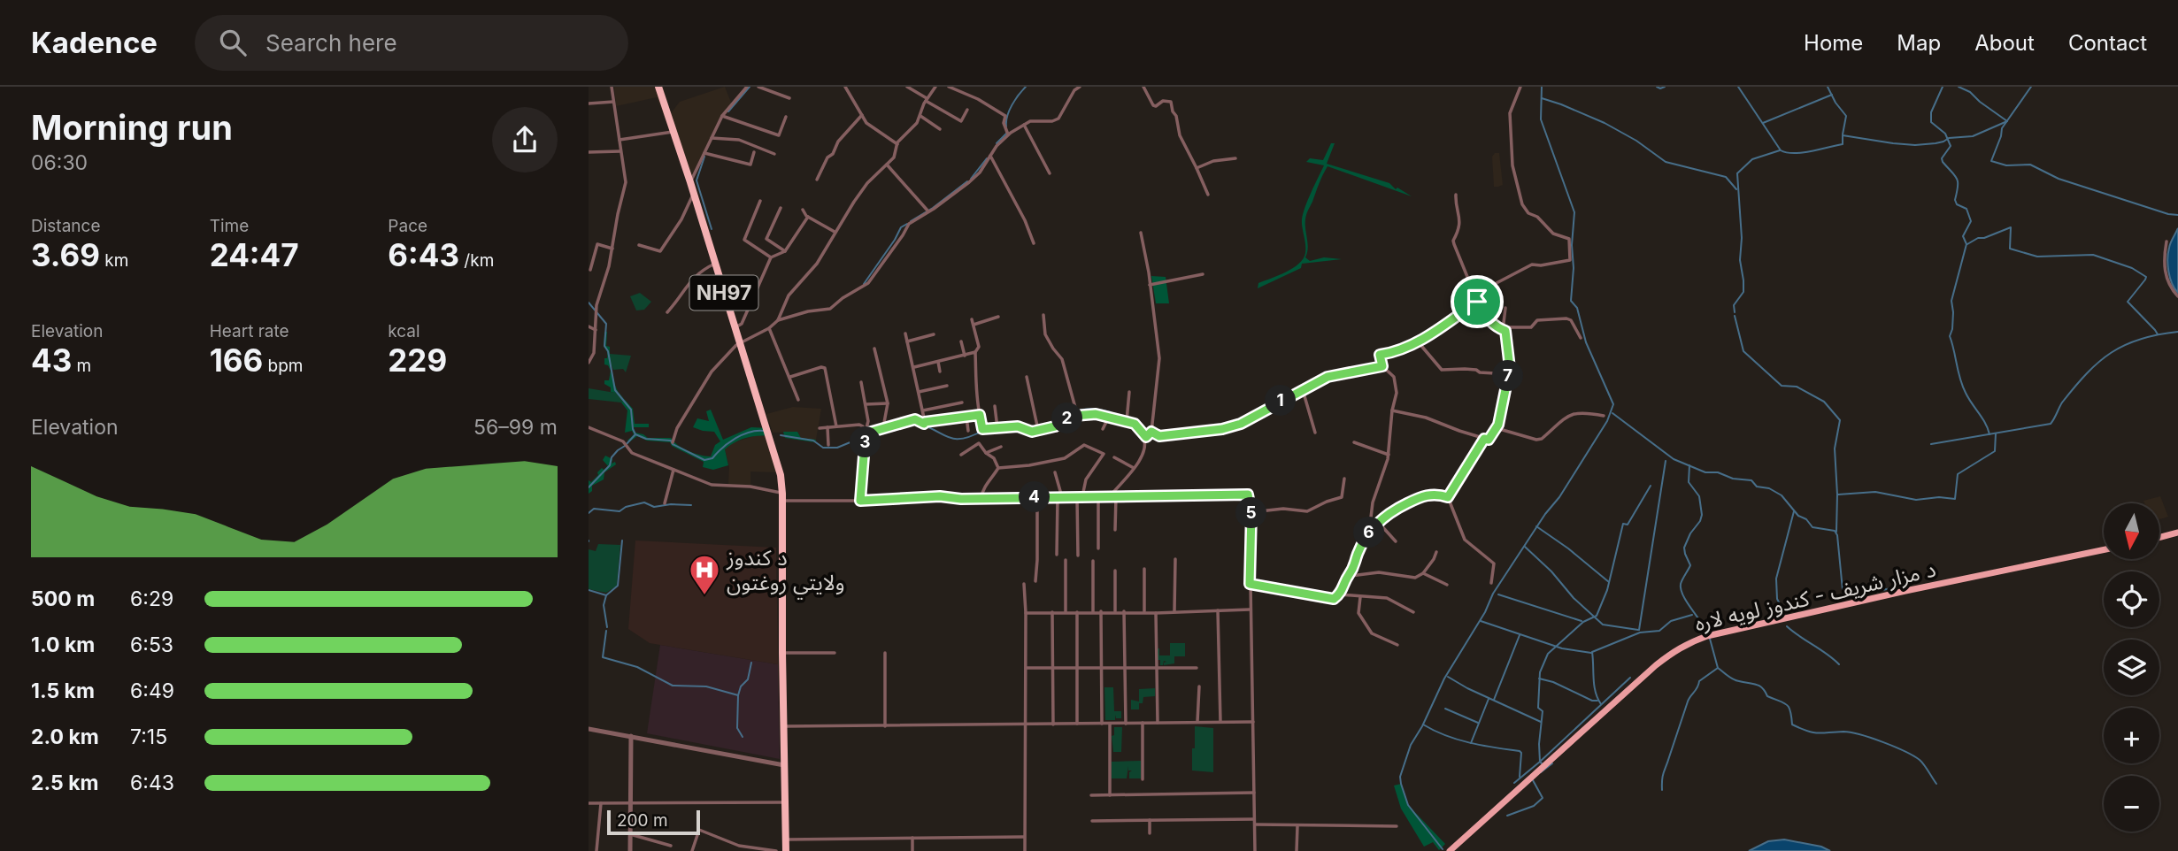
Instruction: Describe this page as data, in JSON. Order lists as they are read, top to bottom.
{
  "streets": {
    "highway": ["NH97"],
    "main road": ["د مزار شریف - کندوز لویه لاره"]
  },
  "places": {
    "hospital": ["د کندوز ولایتي روغتون"]
  },
  "scale_bar": "200 m",
  "north": "bottom",
  "page": {
    "header": "Kadence",
    "search": "Search here",
    "nav": [
      "Home",
      "Map",
      "About",
      "Contact"
    ],
    "heading": ["Morning run", "06:30"],
    "stats": [
      ["Distance", "3.69 km"],
      ["Time", "24:47"],
      ["Pace", "6:43 /km"],
      ["Elevation", "43 m"],
      ["Heart rate", "166 bpm"],
      ["kcal", "229"]
    ],
    "pins": [
      "7",
      "1",
      "2",
      "3",
      "4",
      "5",
      "6"
    ],
    "chart": ["Elevation", "56–99 m"],
    "map_buttons": ["+", "−"],
    "list": [
      {
        "name": "500 m",
        "note": "6:29"
      },
      {
        "name": "1.0 km",
        "note": "6:53"
      },
      {
        "name": "1.5 km",
        "note": "6:49"
      },
      {
        "name": "2.0 km",
        "note": "7:15"
      },
      {
        "name": "2.5 km",
        "note": "6:43"
      }
    ],
    "scale": "200 m"
  }
}
